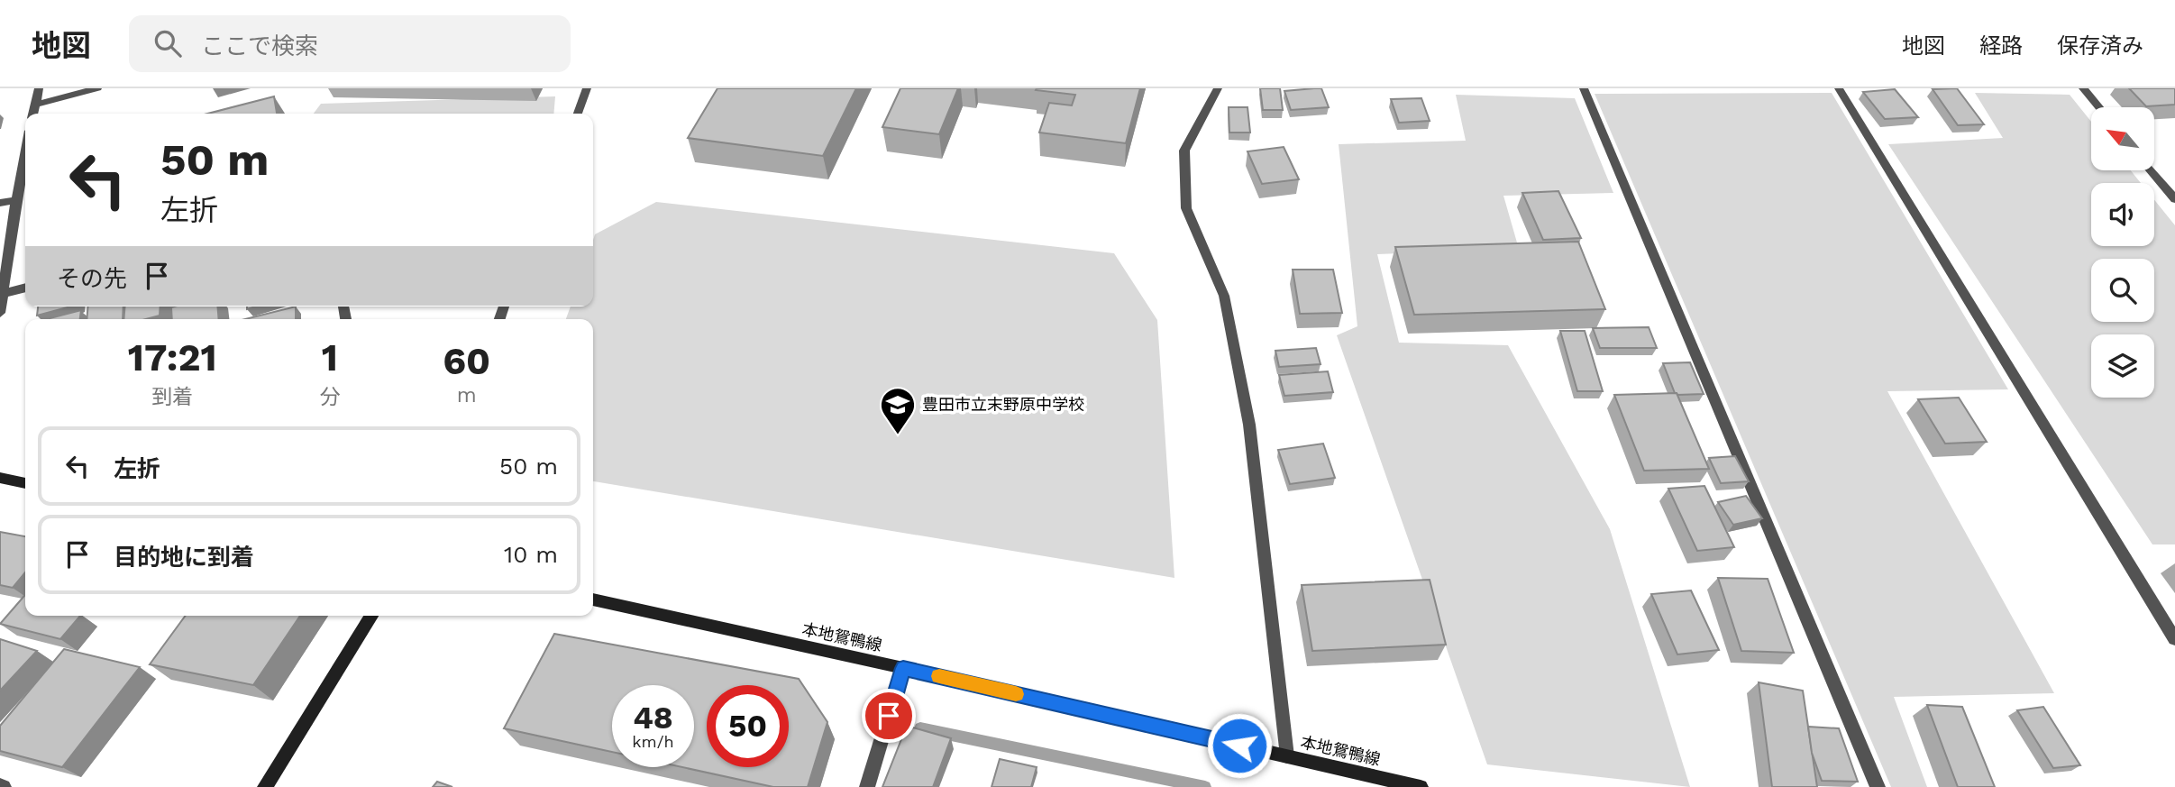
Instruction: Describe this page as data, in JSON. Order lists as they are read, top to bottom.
{
  "streets": {
    "main road": ["本地鴛鴨線"]
  },
  "places": {
    "school or university": ["豊田市立末野原中学校"]
  },
  "north": "top left",
  "page": {
    "header": "地図",
    "search": "ここで検索",
    "nav": ["地図", "経路", "保存済み"],
    "turn": ["50 m", "左折"],
    "then": "その先",
    "eta": [
      "17:21",
      "到着",
      "1",
      "分",
      "60",
      "m"
    ],
    "list": [
      {
        "name": "左折",
        "value": "50 m"
      },
      {
        "name": "目的地に到着",
        "value": "10 m"
      }
    ],
    "speed": "48 km/h",
    "limit": "50"
  }
}
